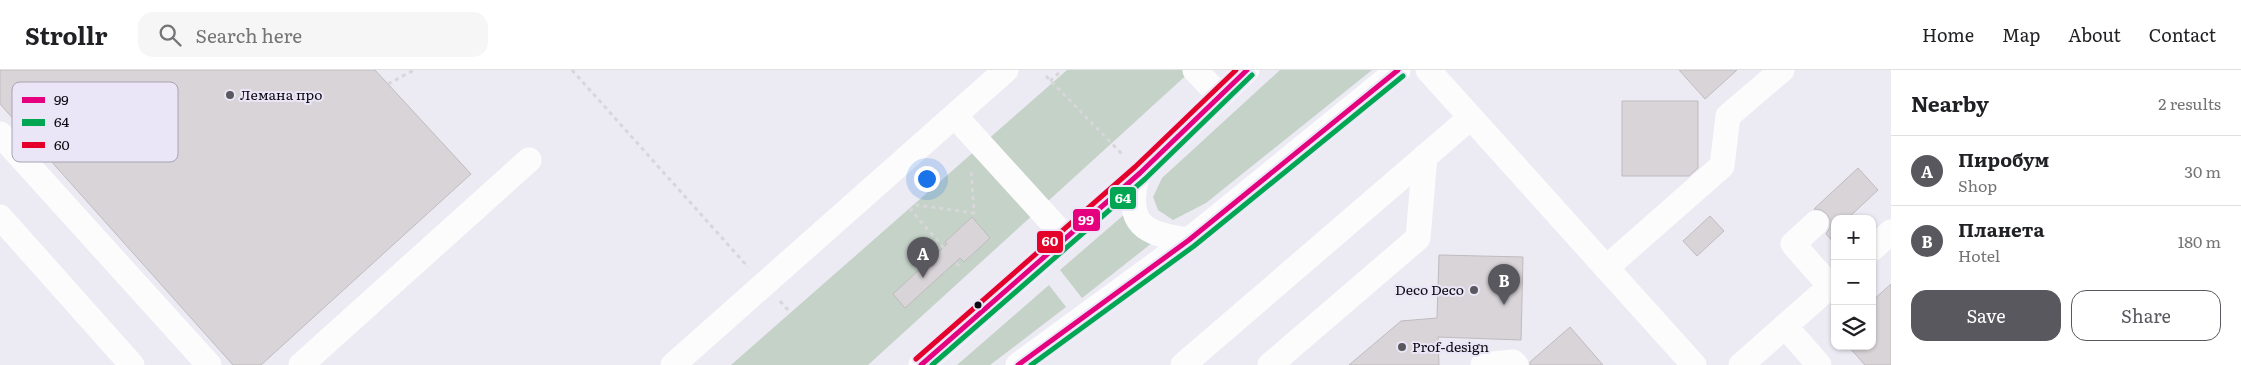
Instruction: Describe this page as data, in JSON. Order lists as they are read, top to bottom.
{
  "places": ["Лемана про", "Deco Deco", "Prof-design"],
  "lines": ["transit line 99", "transit line 60", "transit line 64"],
  "legend": ["99", "64", "60"],
  "page": {
    "header": "Strollr",
    "search": "Search here",
    "nav": [
      "Home",
      "Map",
      "About",
      "Contact"
    ],
    "heading": ["Nearby", "2 results"],
    "list": [
      {
        "mark": "A",
        "name": "Пиробум",
        "note": "Shop",
        "value": "30 m"
      },
      {
        "mark": "B",
        "name": "Планета",
        "note": "Hotel",
        "value": "180 m"
      }
    ],
    "map_buttons": ["+", "−"],
    "pins": ["A", "B"],
    "buttons": ["Save", "Share"]
  }
}
